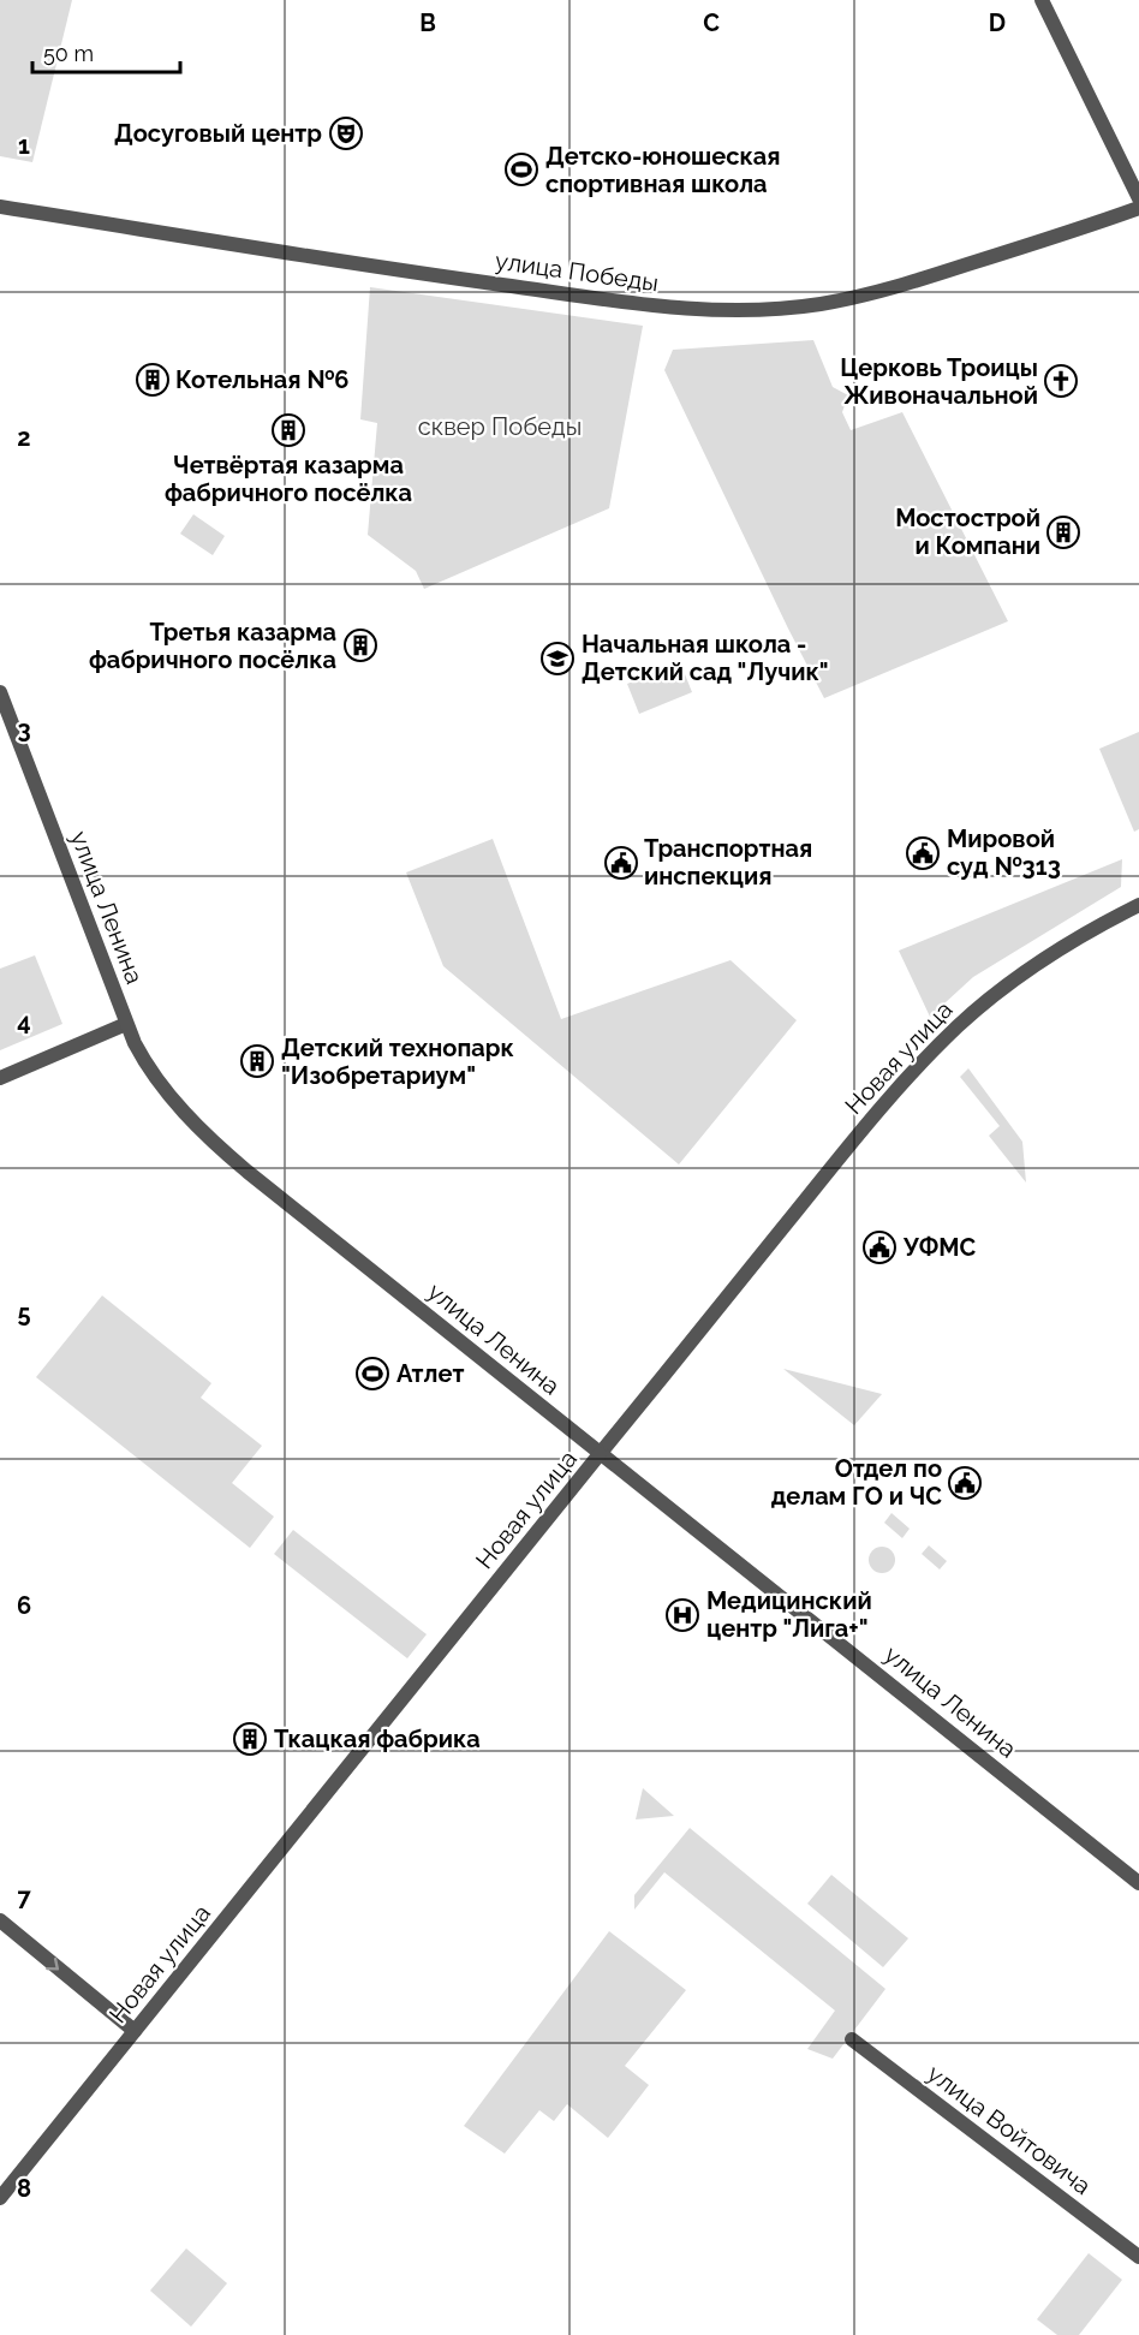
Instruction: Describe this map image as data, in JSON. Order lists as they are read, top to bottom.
{
  "streets": {
    "street": [
      "улица Победы",
      "улица Ленина",
      "Новая улица",
      "улица Войтовича"
    ]
  },
  "crossings": [
    ["улица Ленина", "Новая улица"]
  ],
  "parks": ["сквер Победы"],
  "places": {
    "theatre": ["Досуговый центр"],
    "sports": ["Детско-юношеская спортивная школа", "Атлет"],
    "building": [
      "Котельная №6",
      "Четвёртая казарма фабричного посёлка",
      "Мостострой и Компани",
      "Третья казарма фабричного посёлка",
      "Детский технопарк \"Изобретариум\"",
      "Ткацкая фабрика"
    ],
    "church": ["Церковь Троицы Живоначальной"],
    "school or university": ["Начальная школа - Детский сад \"Лучик\""],
    "public building": [
      "Мировой суд №313",
      "Транспортная инспекция",
      "УФМС",
      "Отдел по делам ГО и ЧС"
    ],
    "hospital": ["Медицинский центр \"Лига+\""]
  },
  "scale_bar": "50 m",
  "grid": {
    "columns": ["B", "C", "D"],
    "rows": [
      "1",
      "2",
      "3",
      "4",
      "5",
      "6",
      "7",
      "8"
    ]
  }
}
